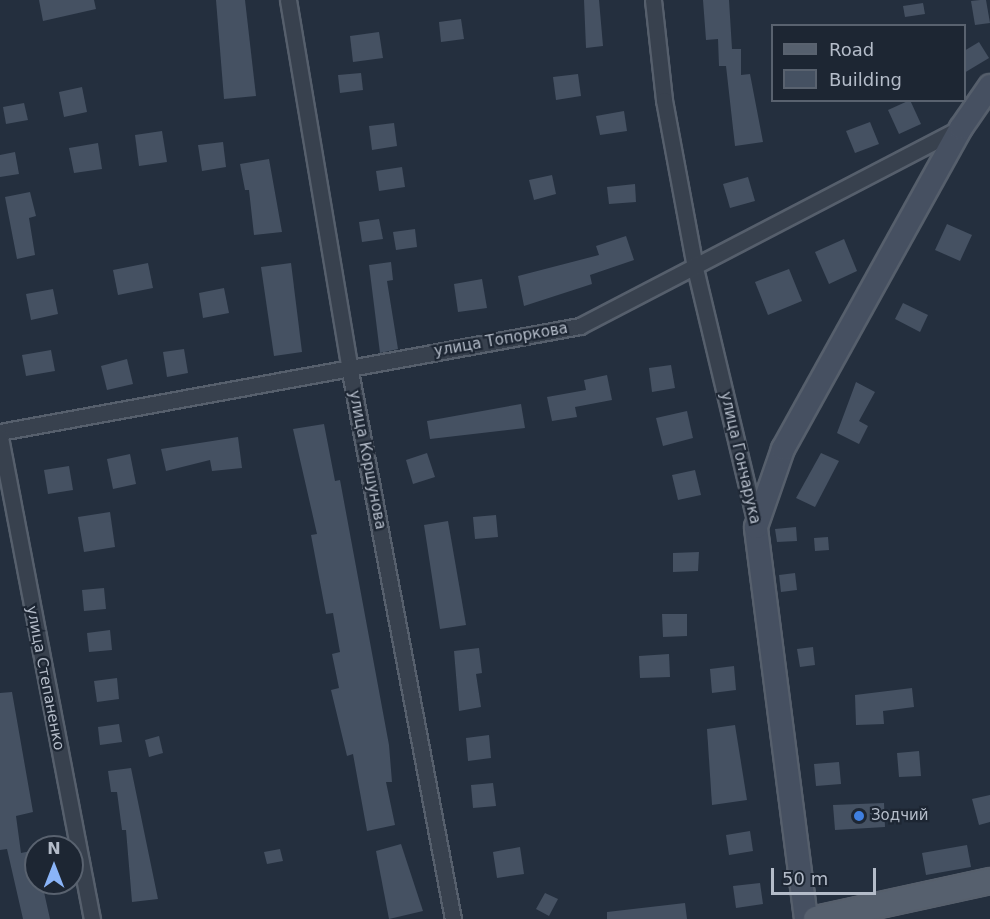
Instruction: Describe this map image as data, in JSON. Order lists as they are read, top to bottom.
{
  "streets": {
    "street": [
      "улица Топоркова",
      "улица Гончарука",
      "улица Коршунова",
      "улица Степаненко"
    ]
  },
  "crossings": [
    ["улица Топоркова", "улица Гончарука"],
    ["улица Топоркова", "улица Коршунова"]
  ],
  "places": ["Зодчий"],
  "legend": ["Road", "Building"],
  "scale_bar": "50 m",
  "north": "top"
}
